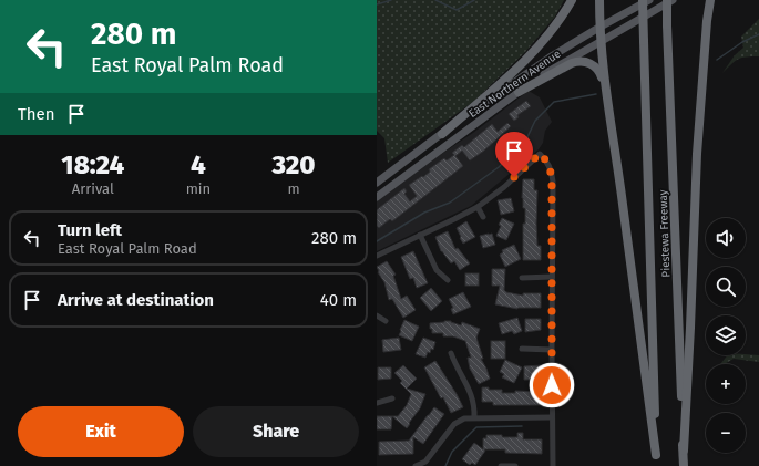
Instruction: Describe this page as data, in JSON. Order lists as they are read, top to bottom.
{
  "streets": {
    "highway": ["Piestewa Freeway"],
    "main road": ["East Northern Avenue"]
  },
  "page": {
    "turn": ["280 m", "East Royal Palm Road"],
    "then": "Then",
    "eta": [
      "18:24",
      "Arrival",
      "4",
      "min",
      "320",
      "m"
    ],
    "list": [
      {
        "name": "Turn left",
        "note": "East Royal Palm Road",
        "value": "280 m"
      },
      {
        "name": "Arrive at destination",
        "value": "40 m"
      }
    ],
    "map_buttons": ["+", "−"],
    "buttons": ["Exit", "Share"]
  }
}
